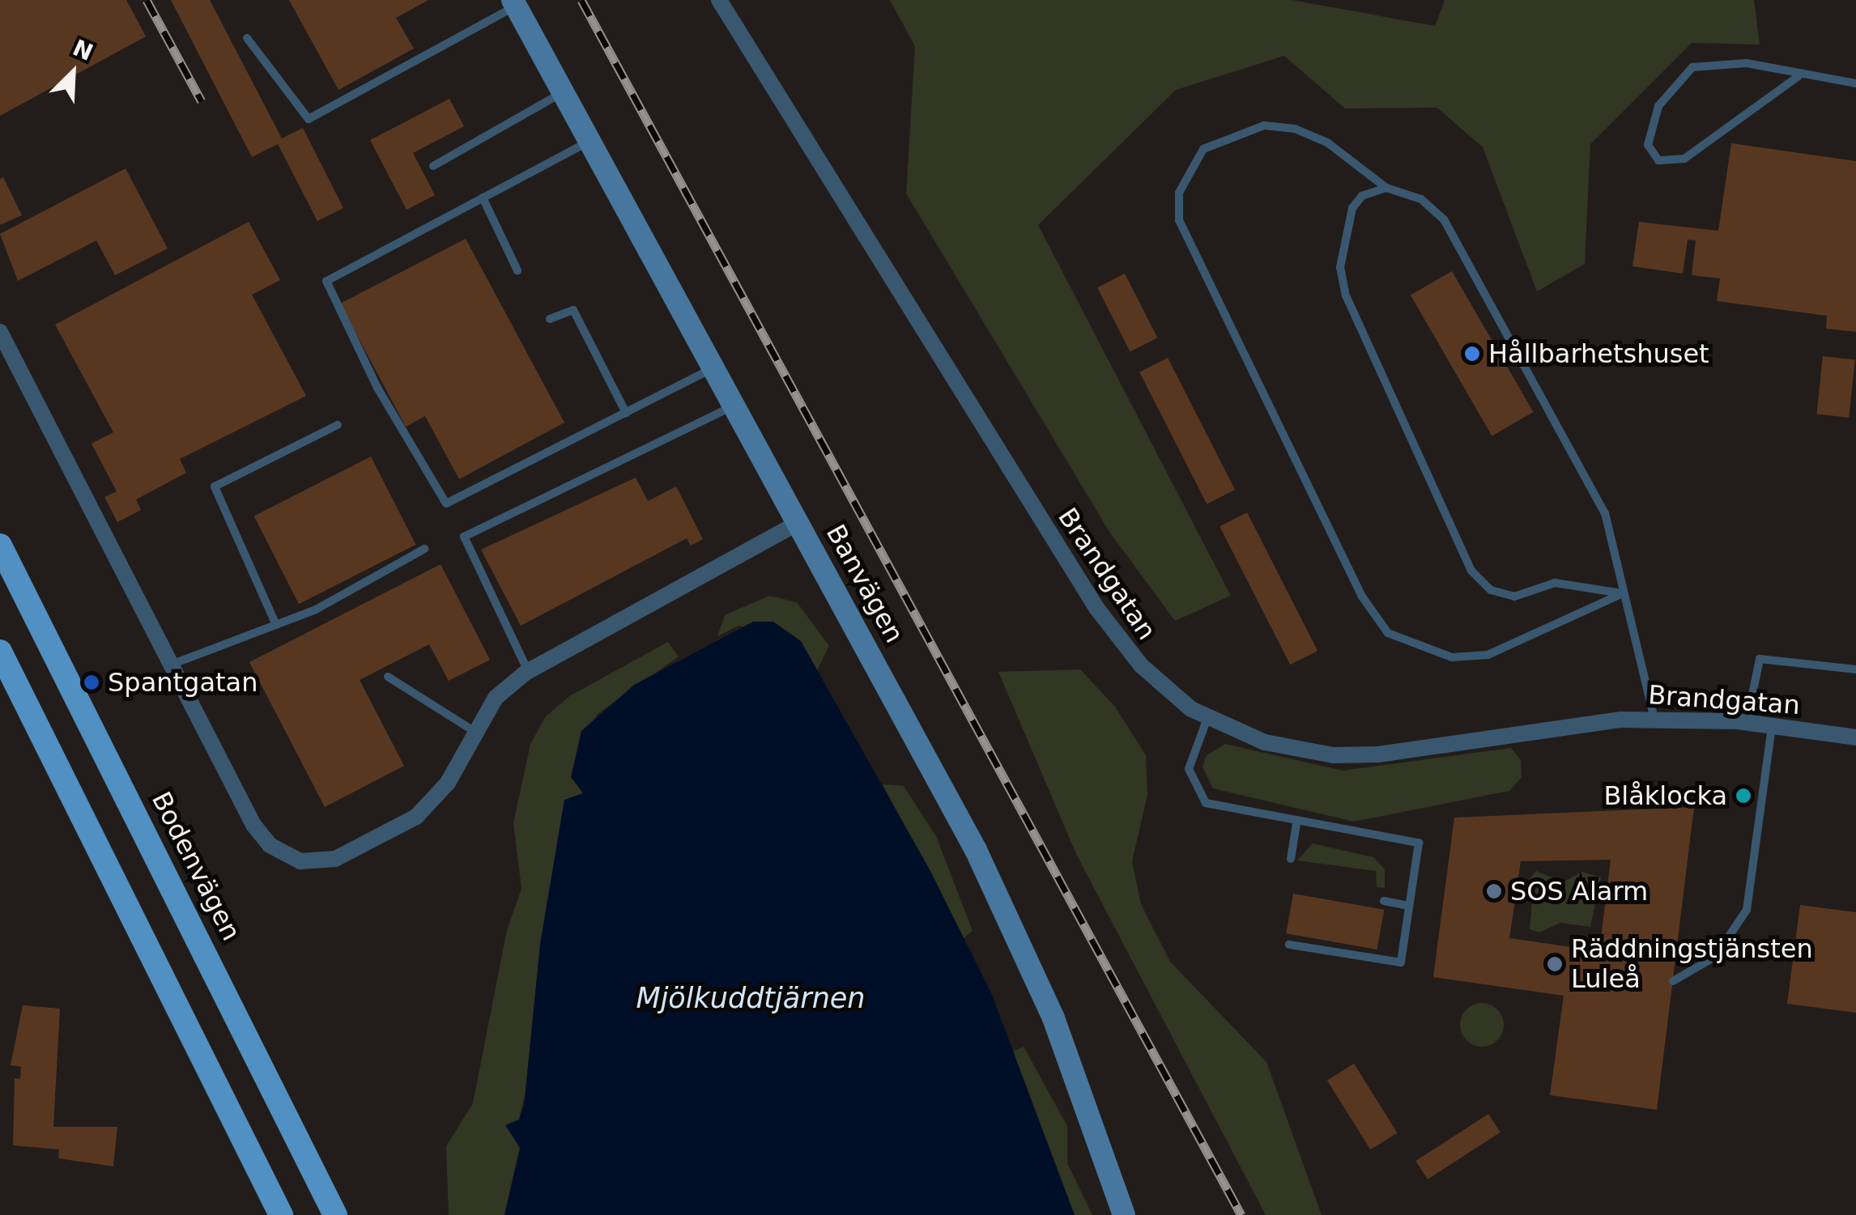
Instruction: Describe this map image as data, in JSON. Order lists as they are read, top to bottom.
{
  "streets": {
    "main road": ["Bodenvägen"],
    "street": ["Brandgatan", "Banvägen"]
  },
  "water": ["Mjölkuddtjärnen"],
  "places": [
    "Hållbarhetshuset",
    "Spantgatan",
    "Blåklocka",
    "SOS Alarm",
    "Räddningstjänsten Luleå"
  ],
  "north": "top right"
}
